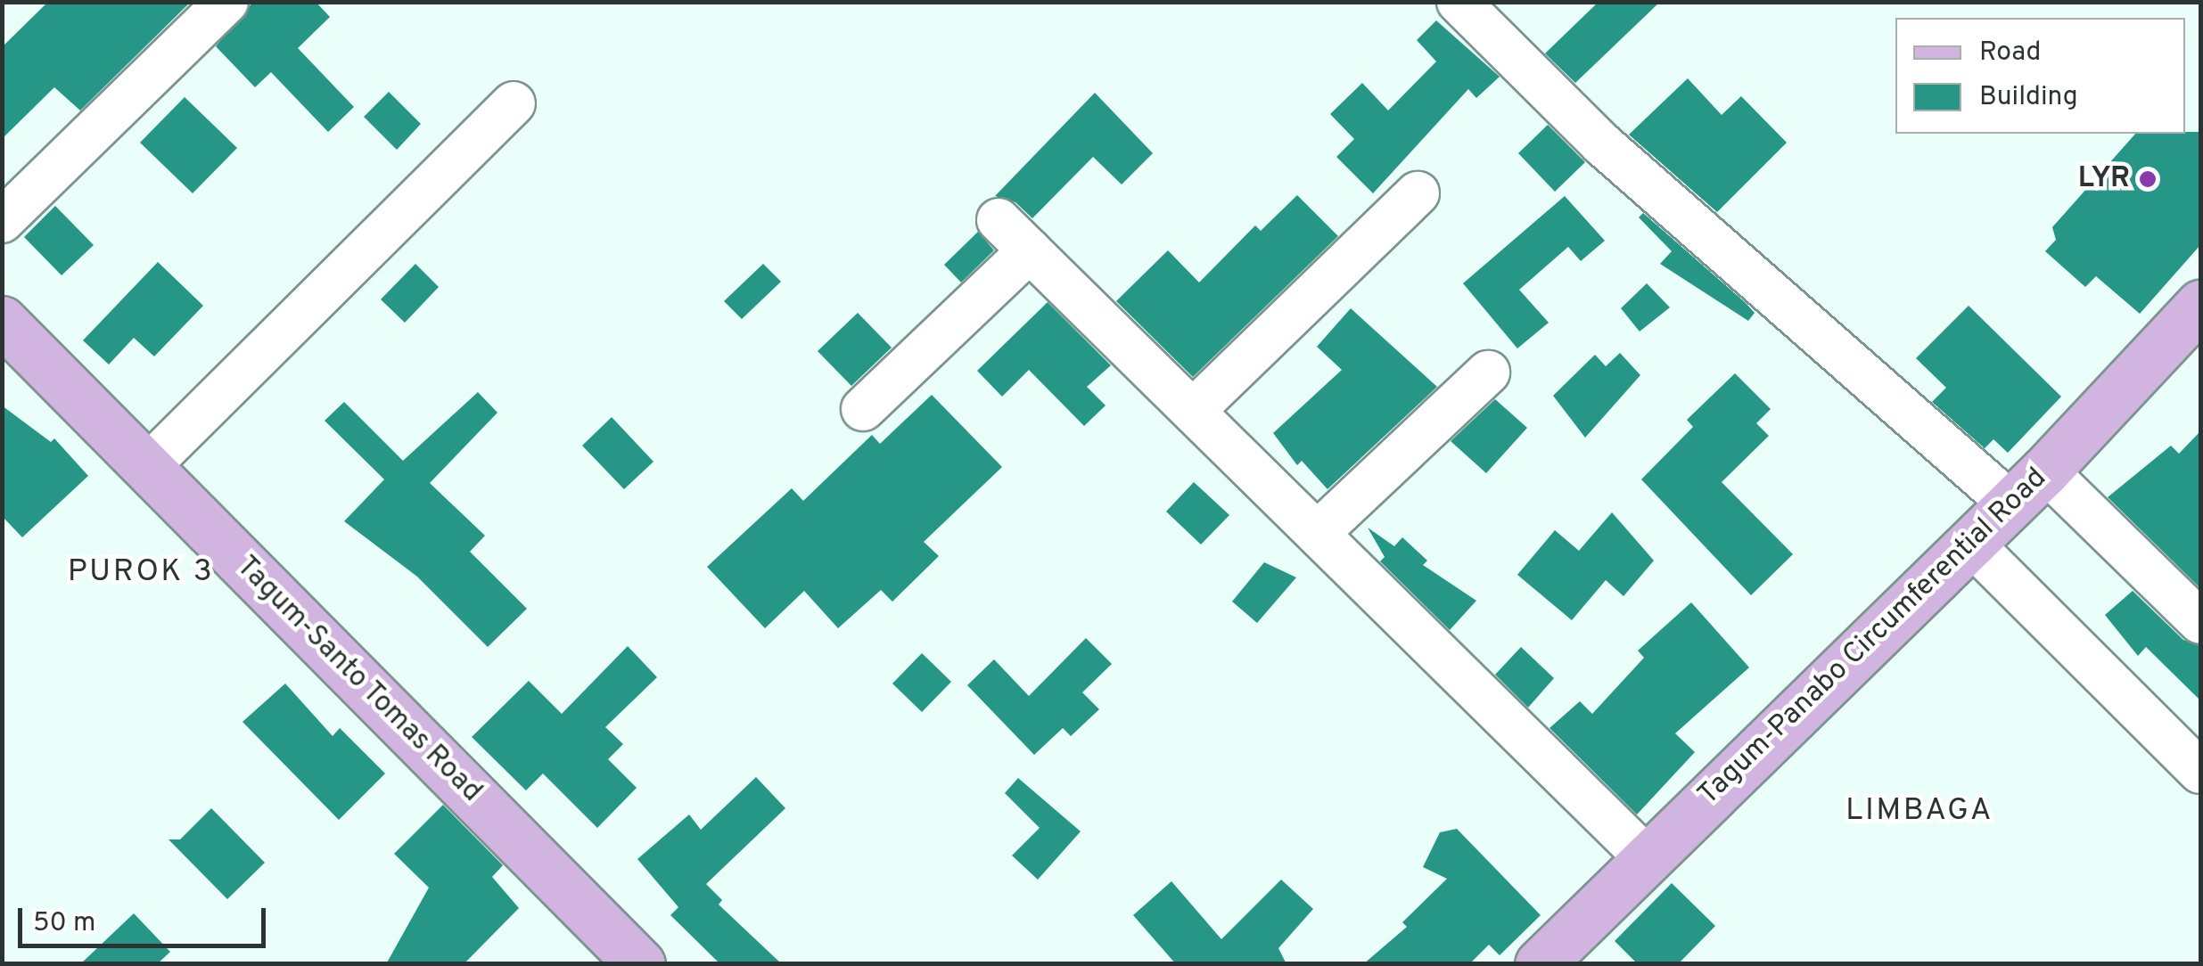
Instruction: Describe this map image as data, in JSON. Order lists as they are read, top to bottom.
{
  "streets": {
    "main road": ["Tagum-Panabo Circumferential Road", "Tagum-Santo Tomas Road"]
  },
  "districts": ["PUROK 3", "LIMBAGA"],
  "places": ["LYR"],
  "legend": ["Road", "Building"],
  "scale_bar": "50 m"
}
